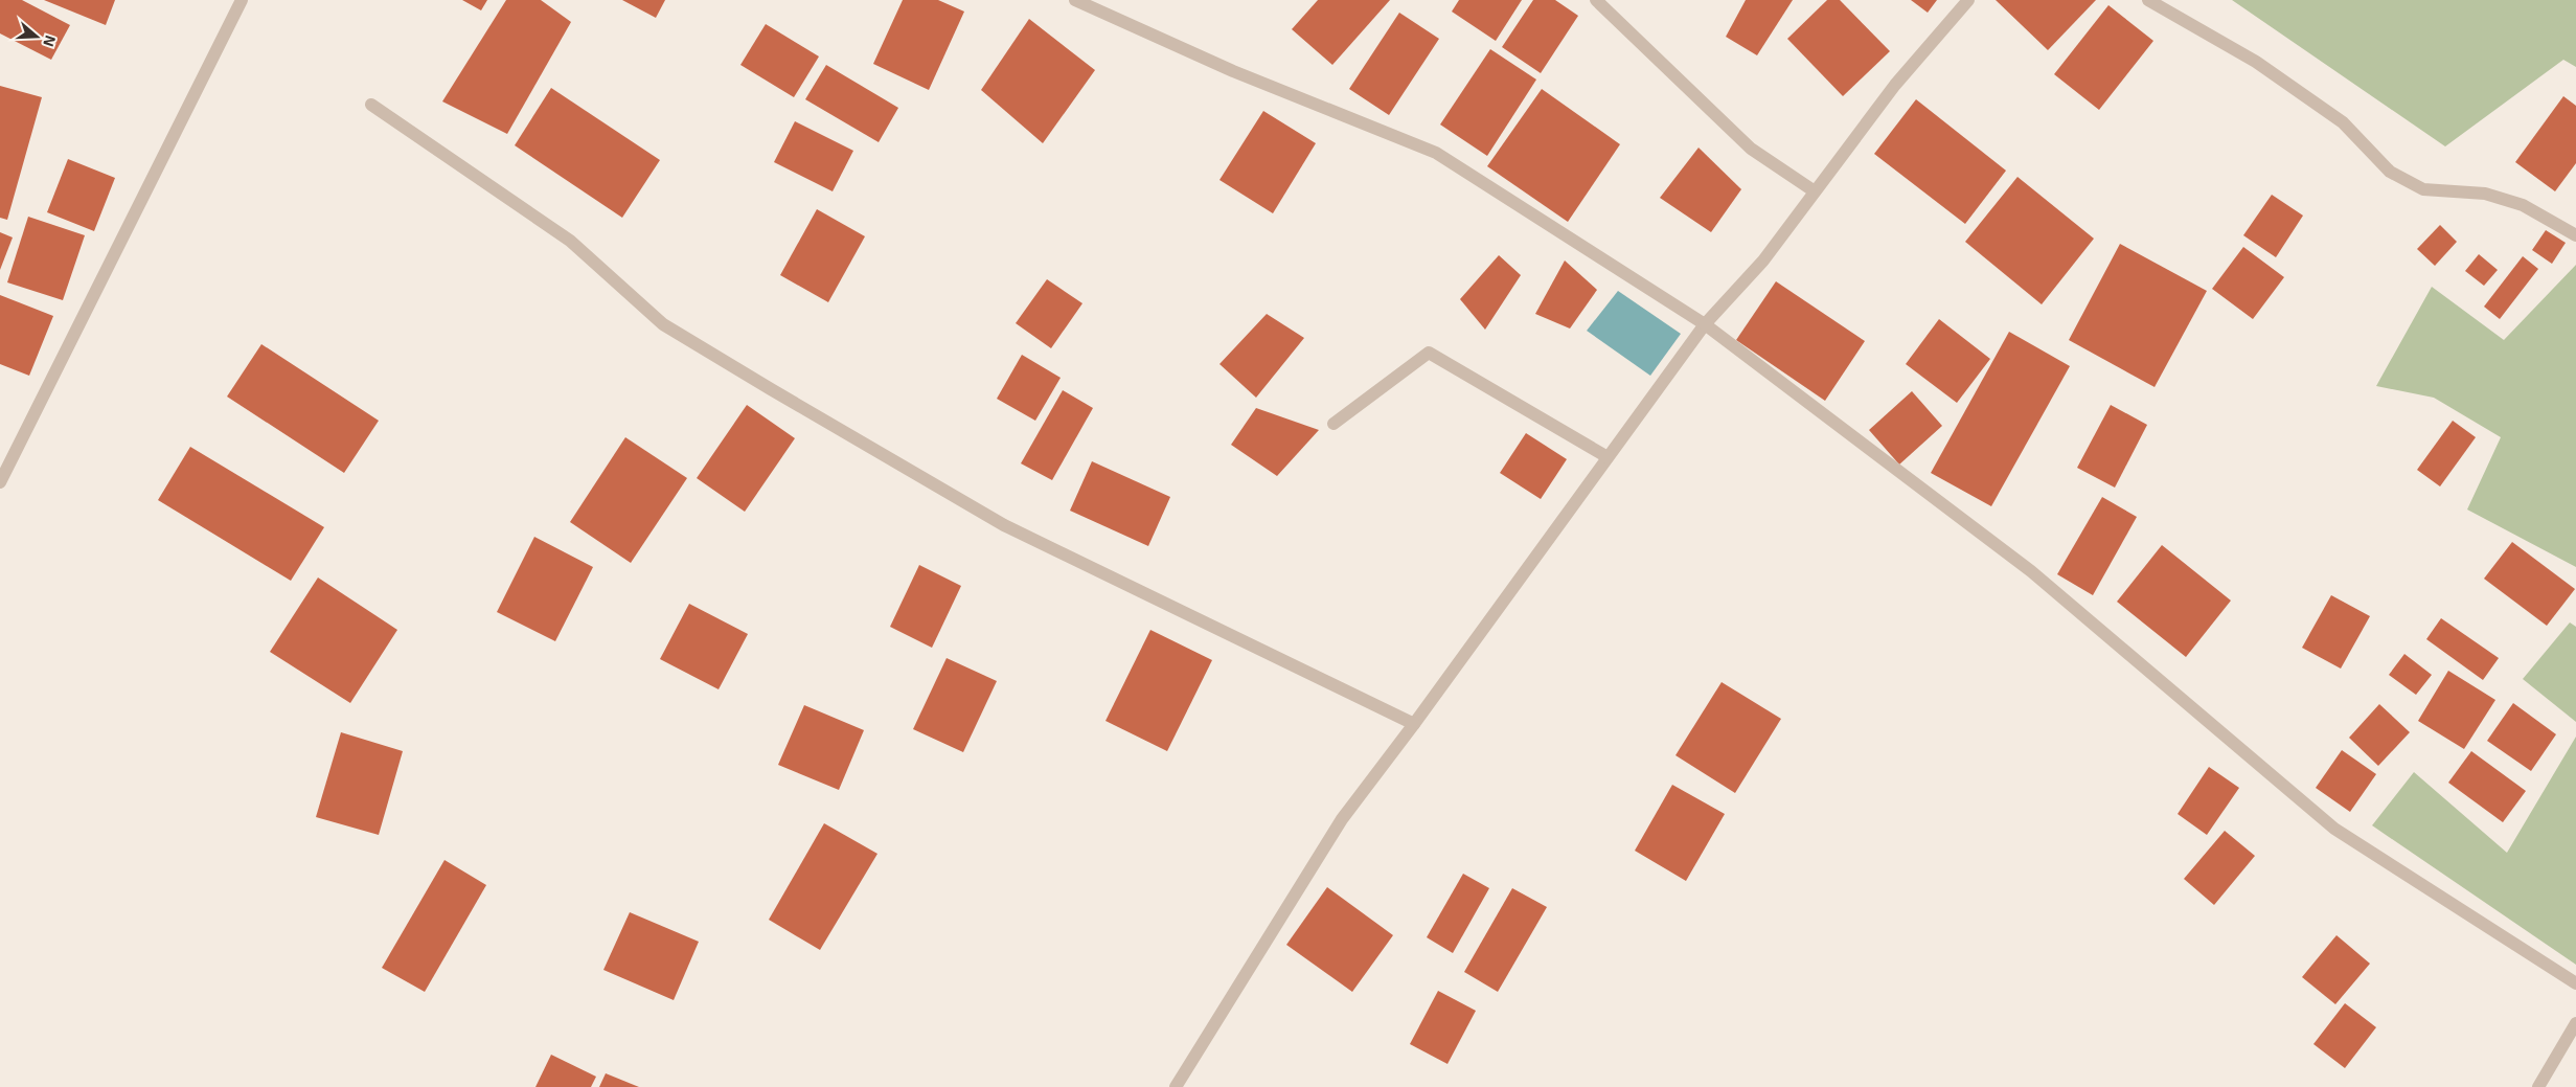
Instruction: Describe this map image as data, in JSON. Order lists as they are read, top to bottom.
{
  "north": "right"
}
